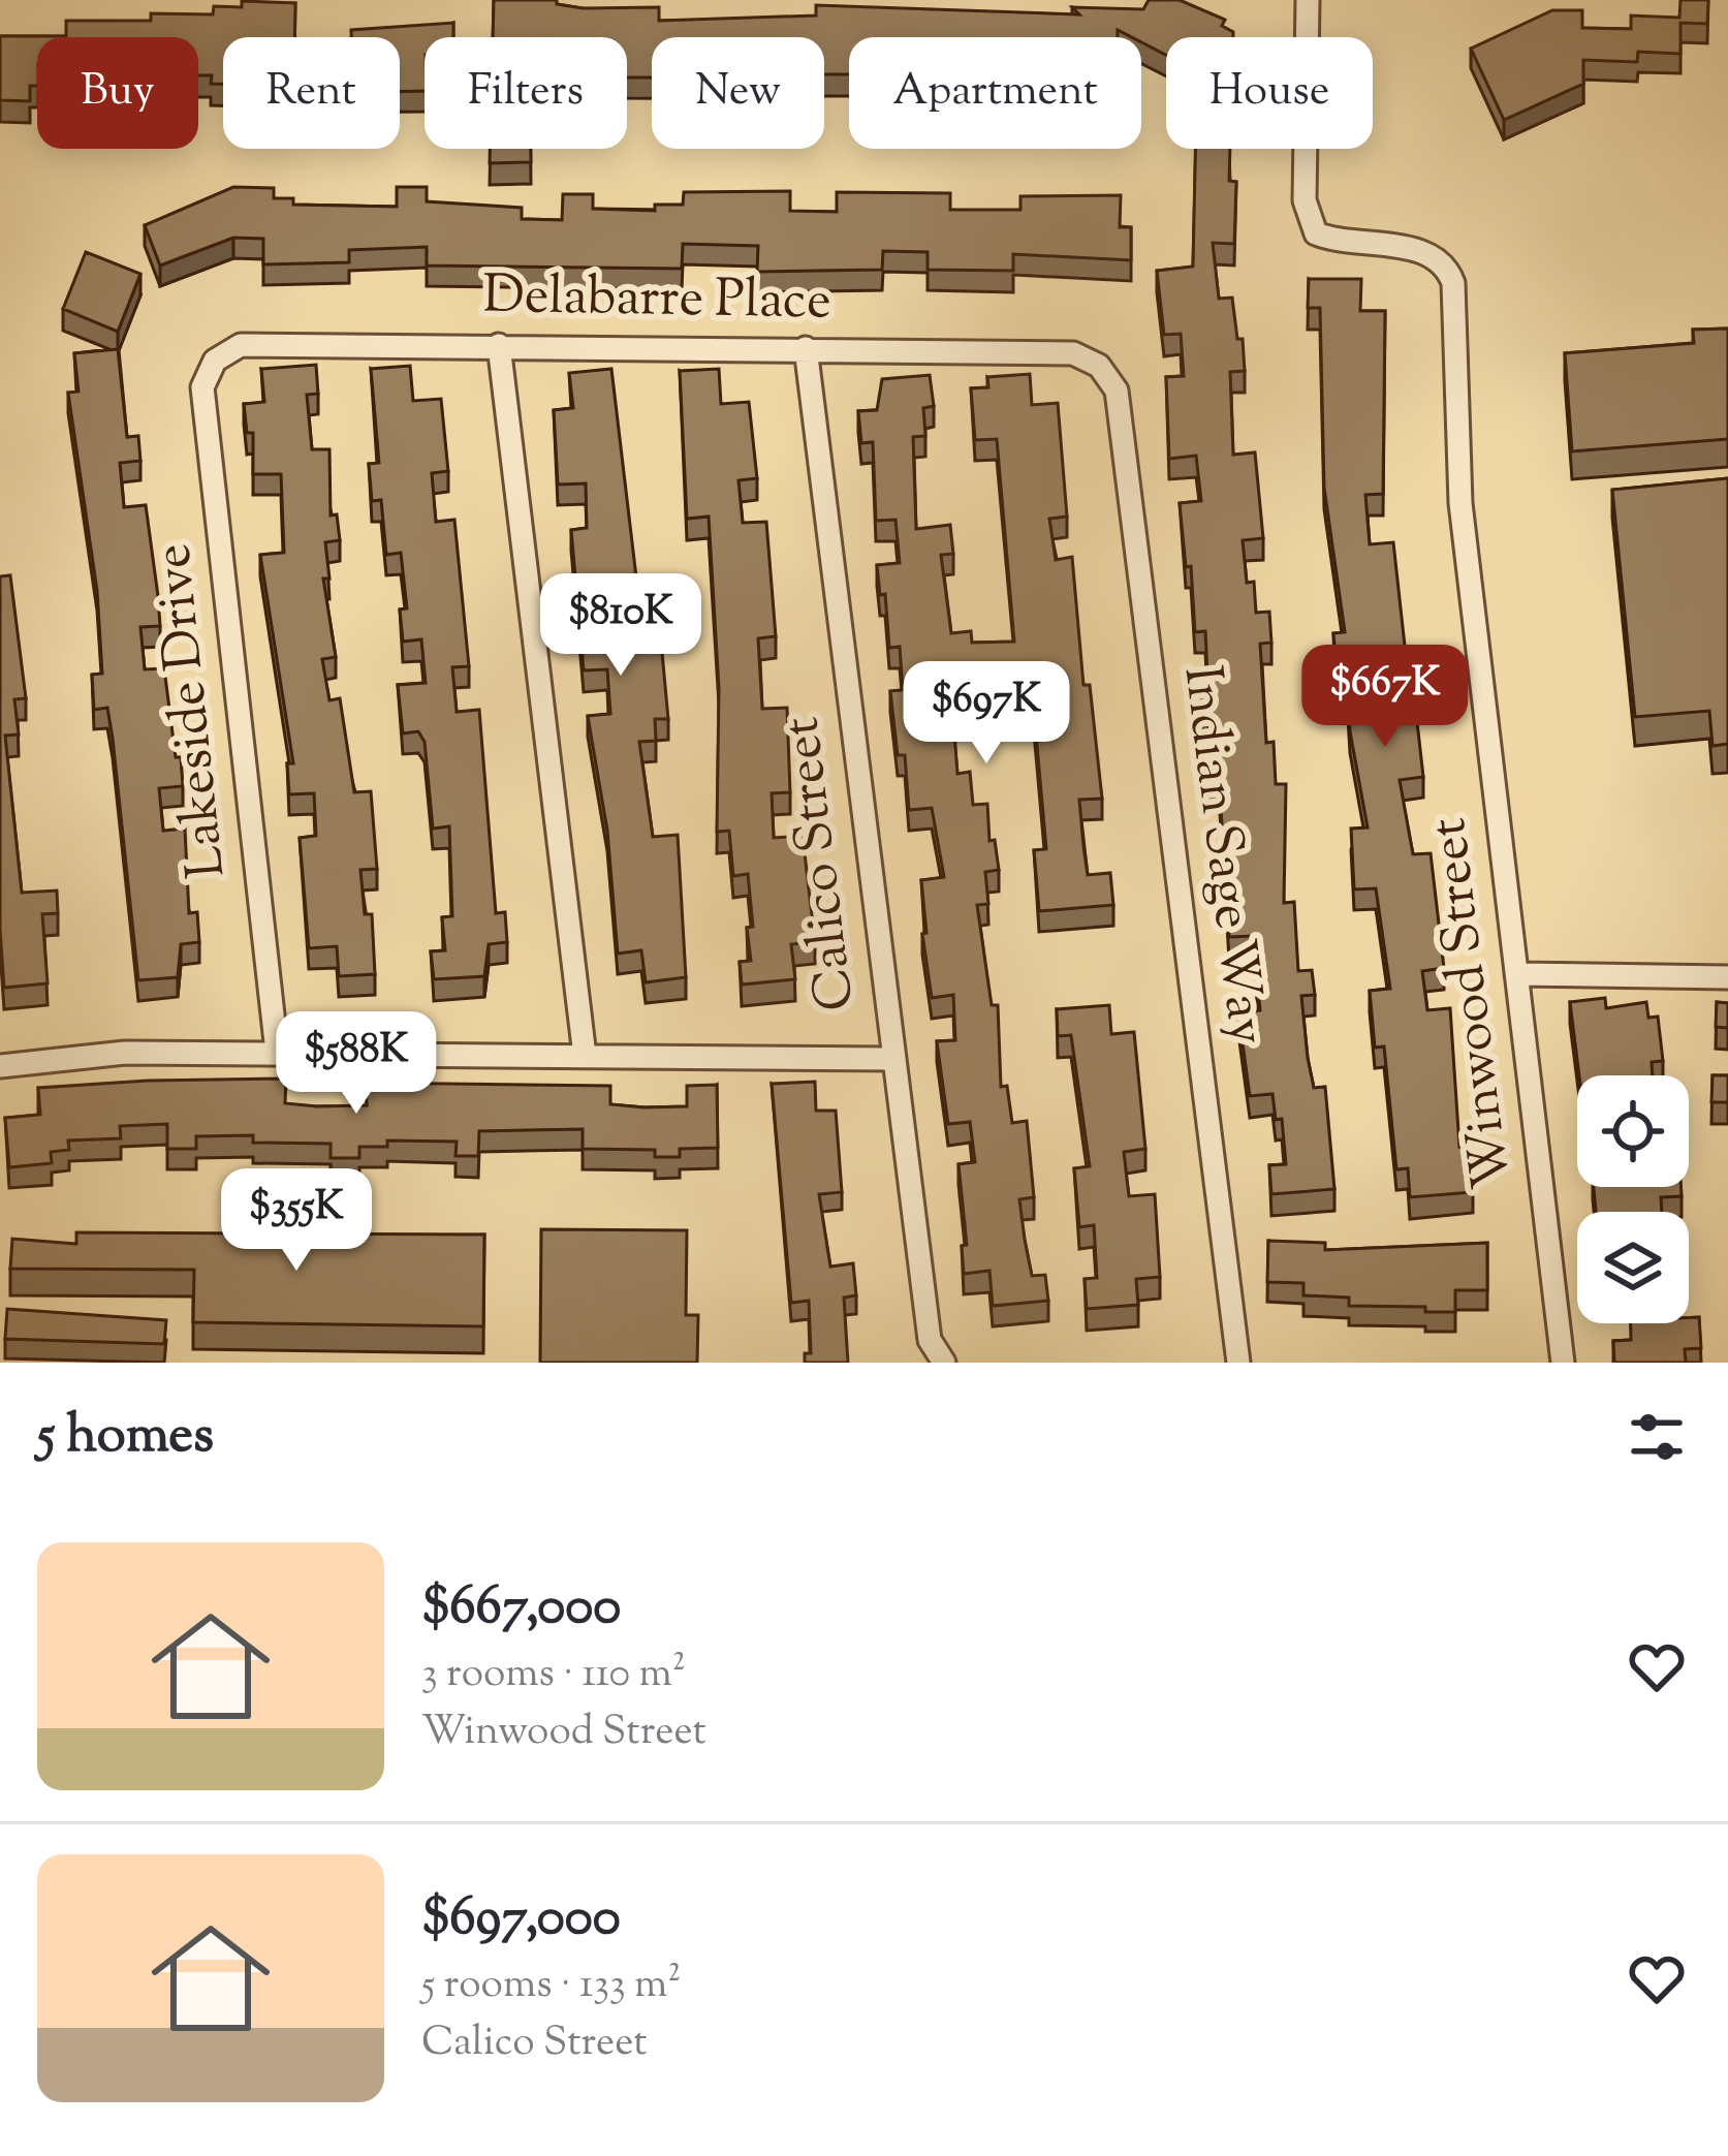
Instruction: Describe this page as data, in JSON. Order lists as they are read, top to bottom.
{
  "streets": {
    "street": [
      "Delabarre Place",
      "Lakeside Drive",
      "Indian Sage Way",
      "Calico Street",
      "Winwood Street"
    ]
  },
  "crossings": [
    ["Delabarre Place", "Lakeside Drive"],
    ["Delabarre Place", "Indian Sage Way"],
    ["Delabarre Place", "Calico Street"]
  ],
  "page": {
    "chip": [
      "Buy",
      "Rent",
      "Filters",
      "New",
      "Apartment",
      "House"
    ],
    "price": [
      "$810K",
      "$667K",
      "$697K",
      "$588K",
      "$355K"
    ],
    "heading": "5 homes",
    "list": [
      {
        "name": "$667,000",
        "note": "3 rooms · 110 m² · Winwood Street"
      },
      {
        "name": "$697,000",
        "note": "5 rooms · 133 m² · Calico Street"
      }
    ]
  }
}
